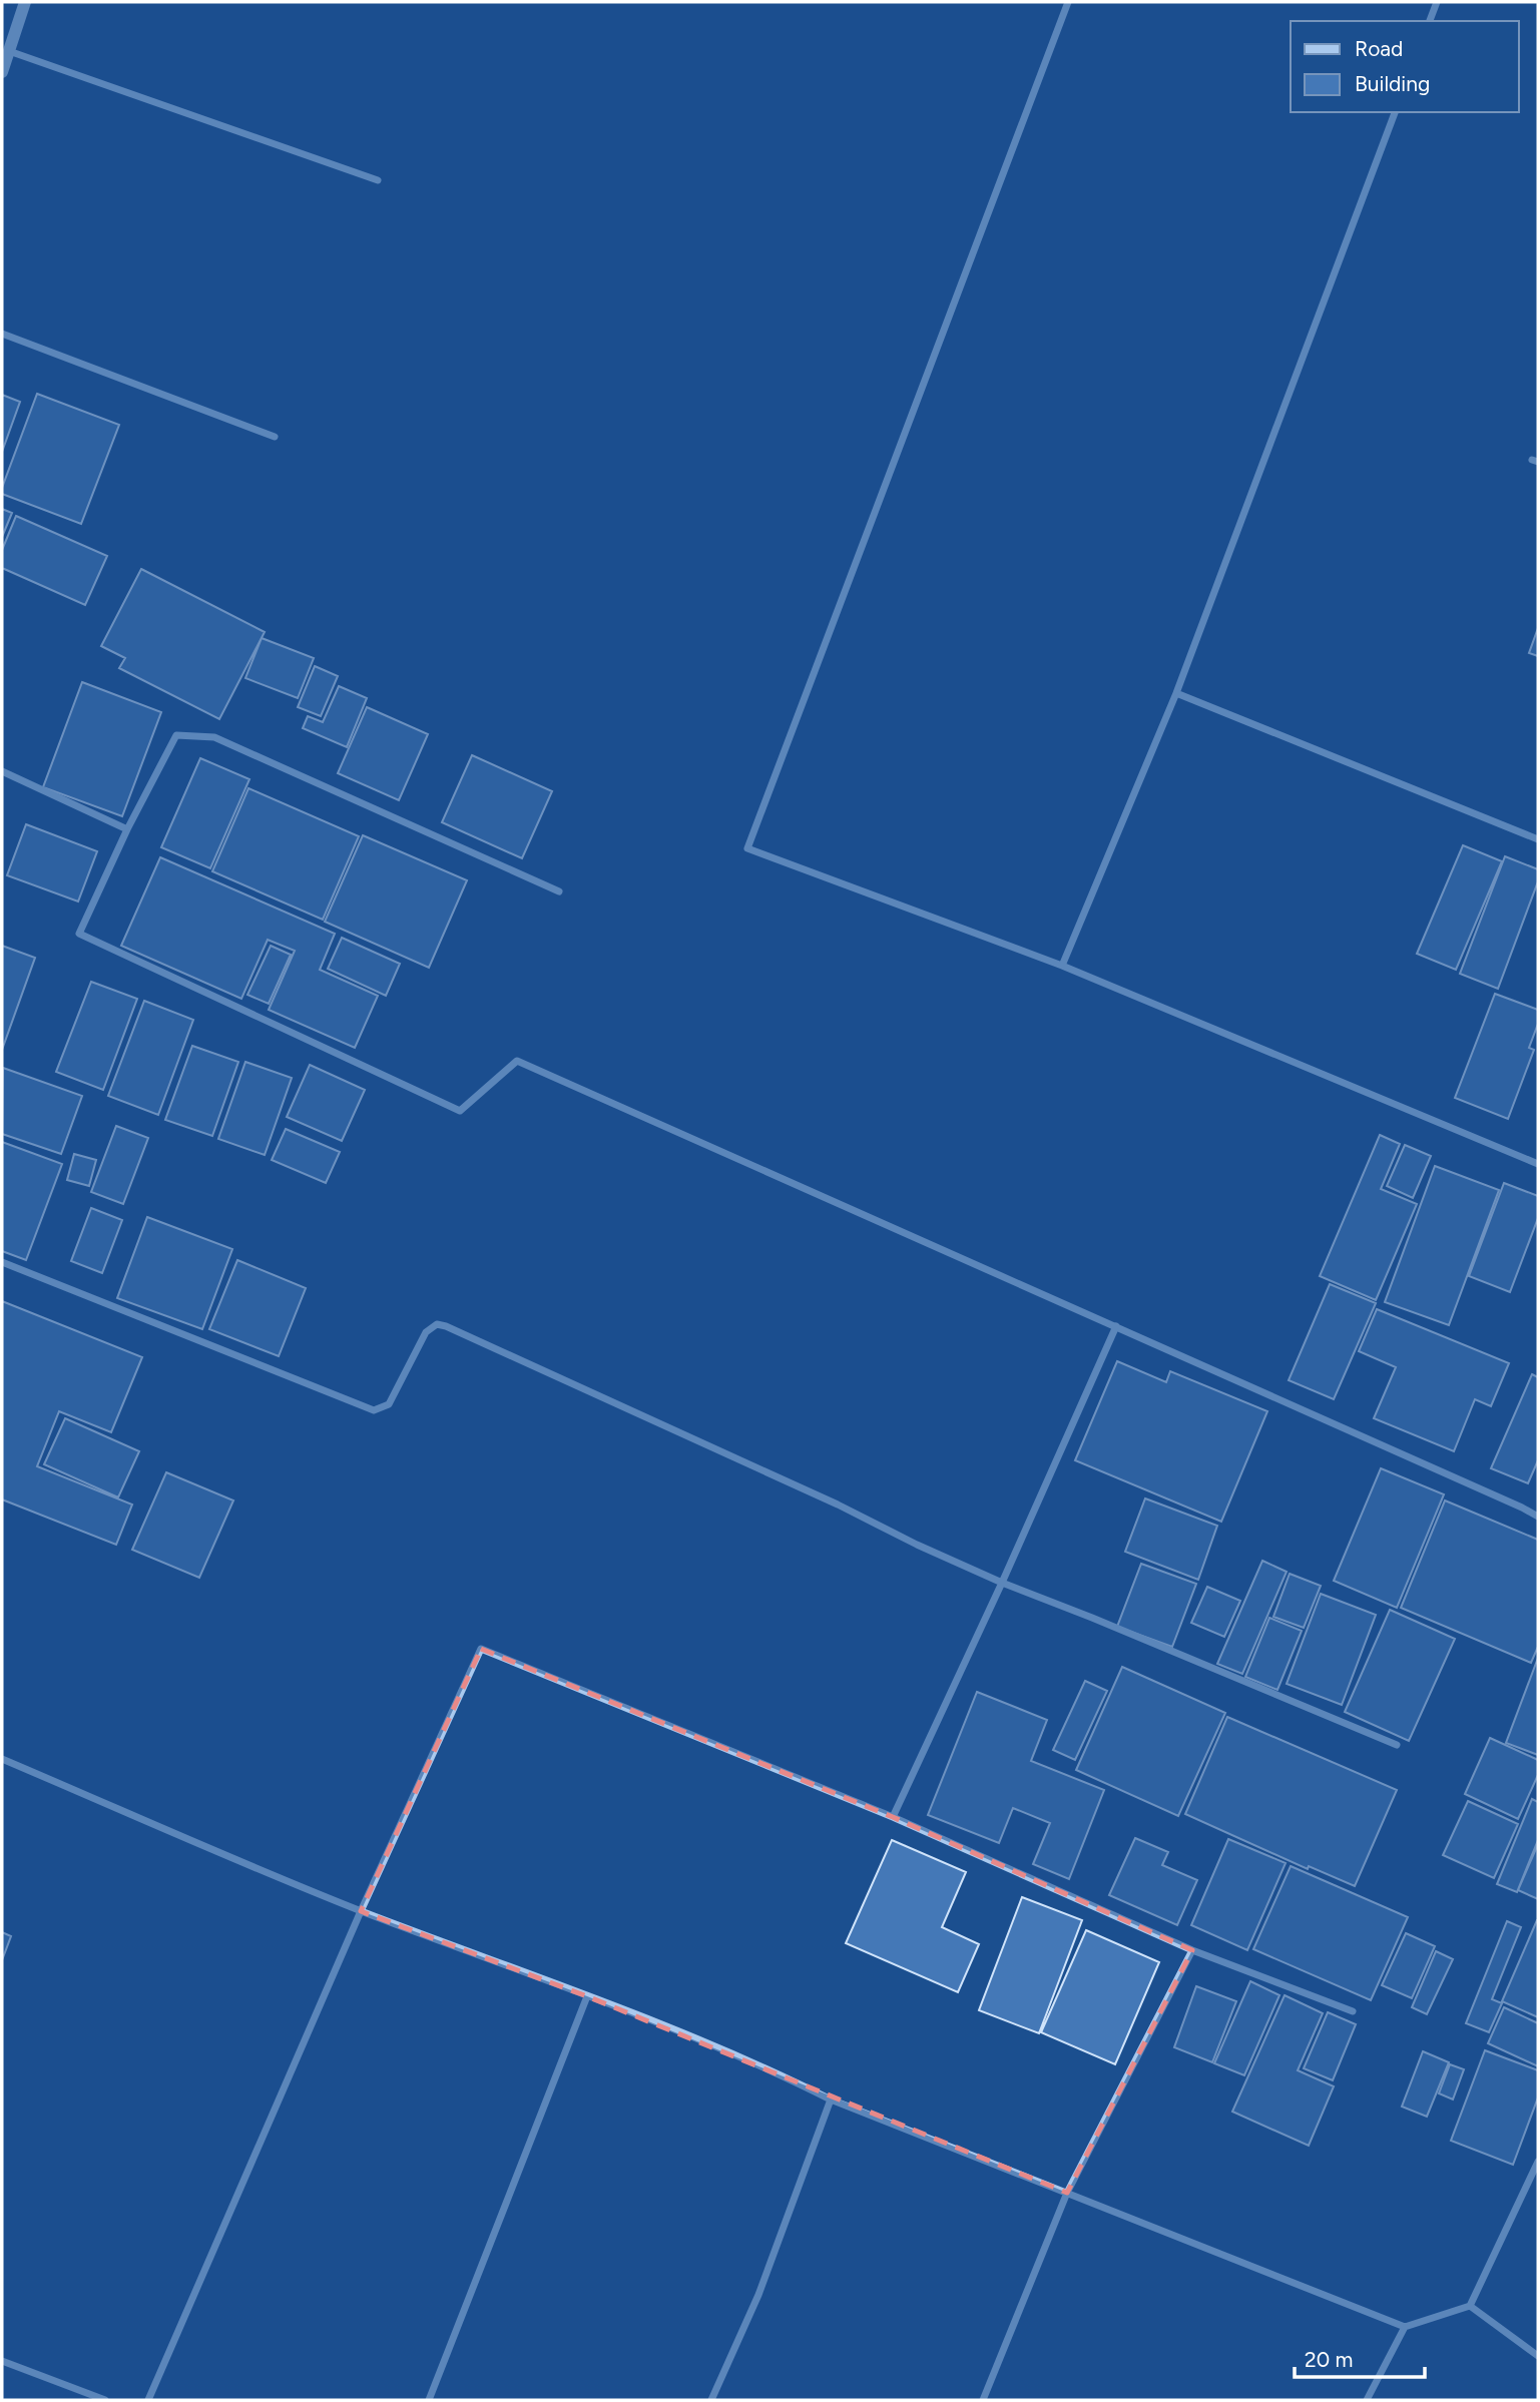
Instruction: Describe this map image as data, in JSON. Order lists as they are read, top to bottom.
{
  "legend": ["Road", "Building"],
  "scale_bar": "20 m"
}
